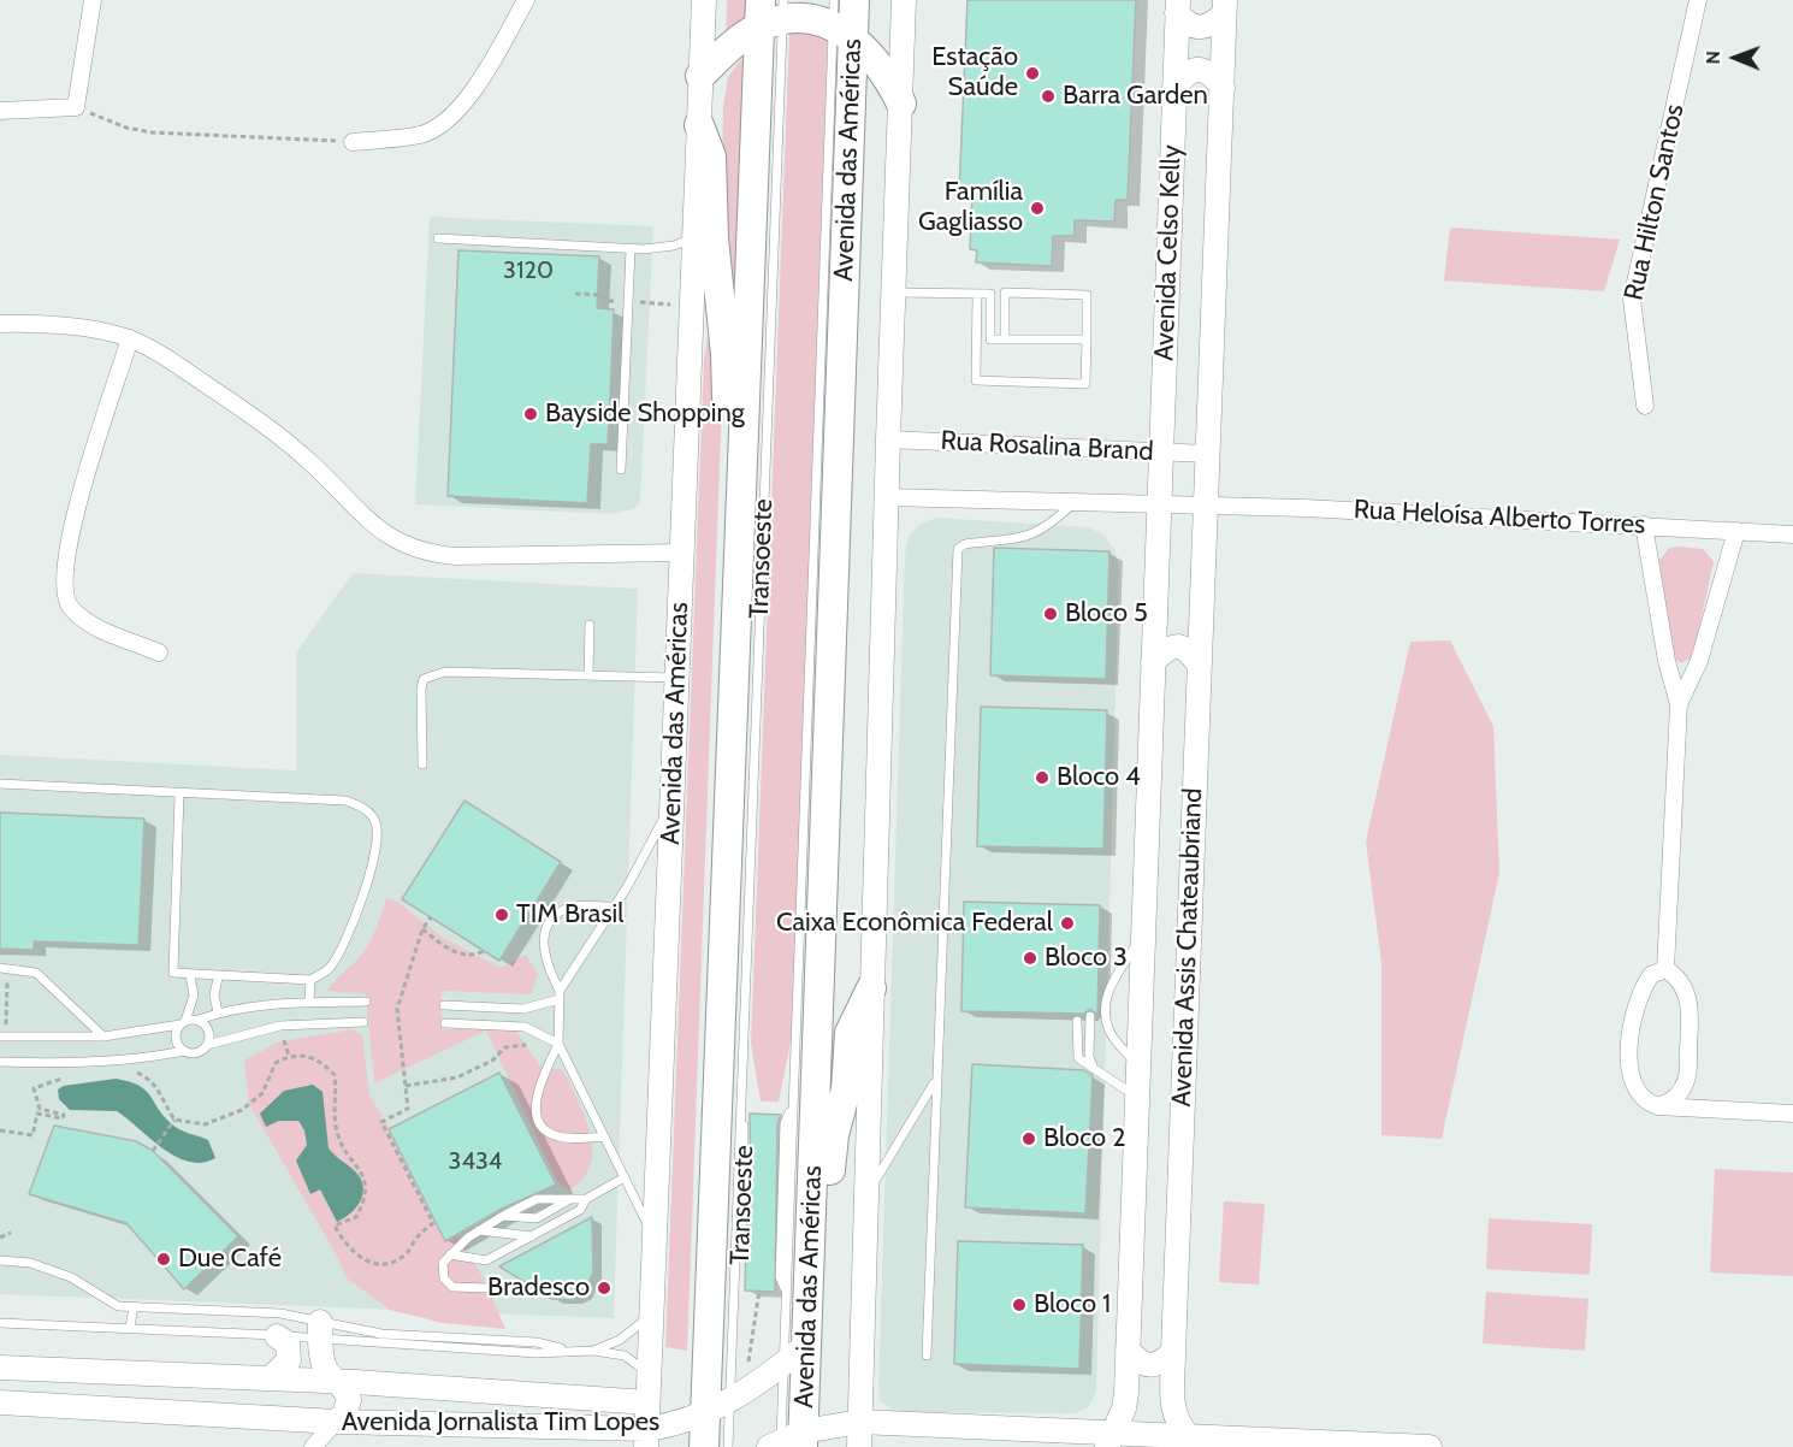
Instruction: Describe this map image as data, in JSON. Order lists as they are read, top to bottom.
{
  "streets": {
    "highway": ["Avenida das Américas"],
    "street": [
      "Rua Hilton Santos",
      "Avenida Celso Kelly",
      "Rua Rosalina Brand",
      "Rua Heloísa Alberto Torres",
      "Avenida Assis Chateaubriand",
      "Avenida Jornalista Tim Lopes"
    ],
    "lane": ["Transoeste"]
  },
  "crossings": [
    ["Avenida das Américas", "Rua Rosalina Brand"],
    ["Avenida das Américas", "Transoeste"],
    ["Avenida das Américas", "Avenida Jornalista Tim Lopes"],
    ["Avenida Celso Kelly", "Rua Rosalina Brand"],
    ["Avenida Celso Kelly", "Avenida Assis Chateaubriand"],
    ["Rua Rosalina Brand", "Rua Heloísa Alberto Torres"],
    ["Rua Rosalina Brand", "Avenida Assis Chateaubriand"],
    ["Rua Heloísa Alberto Torres", "Avenida Assis Chateaubriand"],
    ["Transoeste", "Avenida Jornalista Tim Lopes"]
  ],
  "places": [
    "Estação Saúde",
    "Barra Garden",
    "Família Gagliasso",
    "Bayside Shopping",
    "Bloco 5",
    "Bloco 4",
    "TIM Brasil",
    "Caixa Econômica Federal",
    "Bloco 3",
    "Bloco 2",
    "Due Café",
    "Bradesco",
    "Bloco 1"
  ],
  "house_numbers": ["3120", "3434"],
  "north": "left"
}
